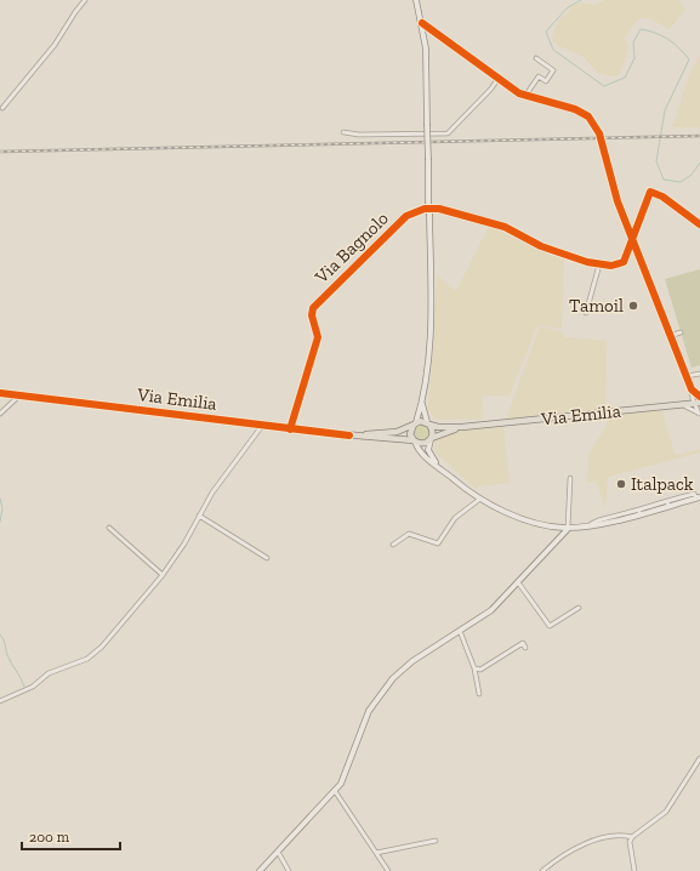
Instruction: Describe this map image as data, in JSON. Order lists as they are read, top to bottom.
{
  "streets": {
    "main road": ["Via Emilia"],
    "street": ["Via Bagnolo"]
  },
  "crossings": [
    ["Via Bagnolo", "Via Emilia"]
  ],
  "places": ["Tamoil", "Italpack"],
  "scale_bar": "200 m"
}
